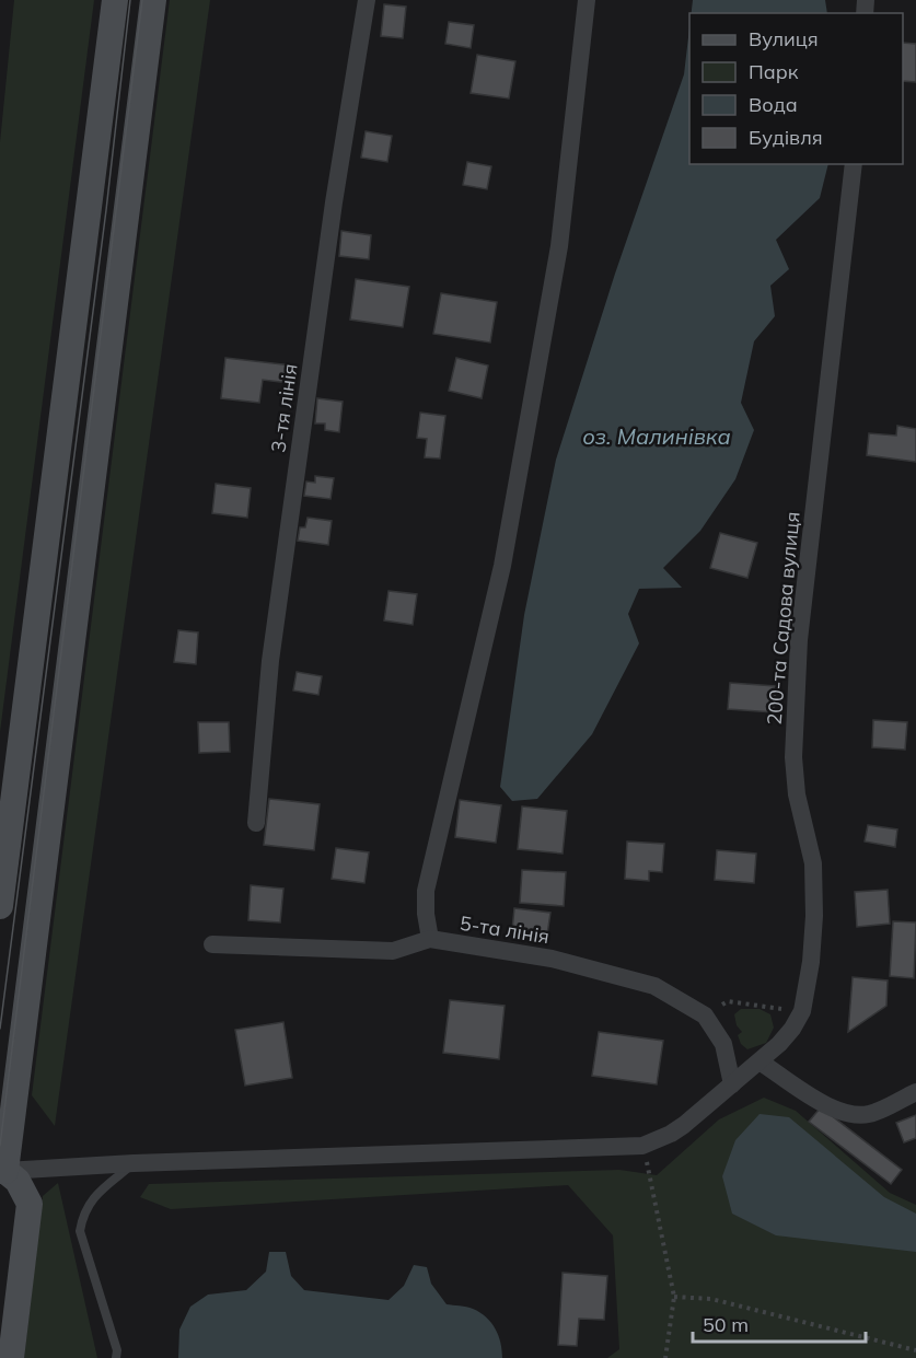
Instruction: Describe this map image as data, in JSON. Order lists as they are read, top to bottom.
{
  "streets": {
    "street": ["3-тя лінія", "200-та Садова вулиця", "5-та лінія"]
  },
  "crossings": [
    ["200-та Садова вулиця", "5-та лінія"]
  ],
  "water": ["оз. Малинівка"],
  "legend": [
    "Вулиця",
    "Парк",
    "Вода",
    "Будівля"
  ],
  "scale_bar": "50 m"
}
